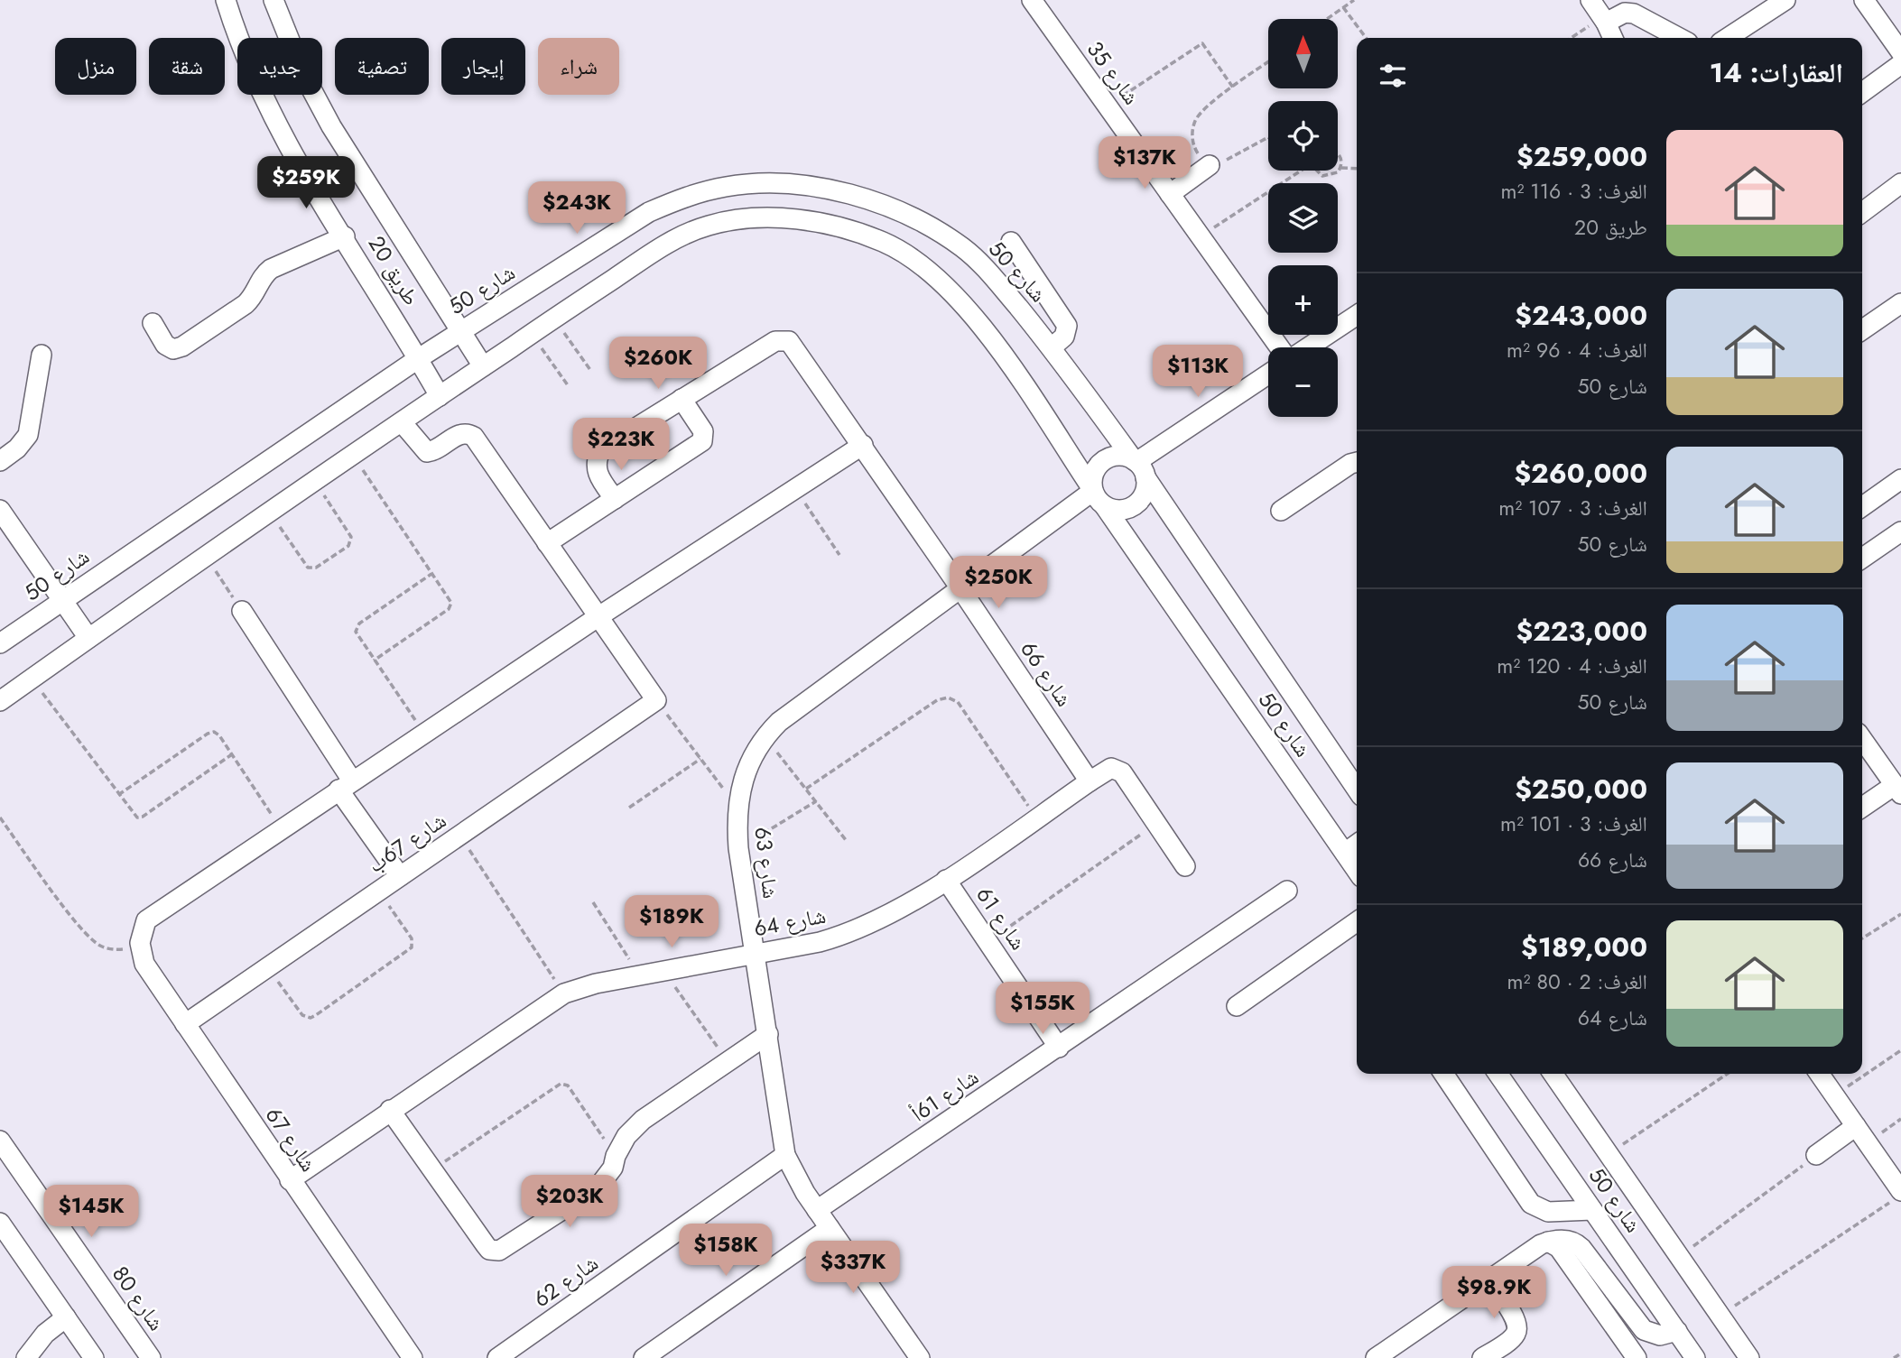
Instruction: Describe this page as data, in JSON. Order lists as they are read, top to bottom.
{
  "streets": {
    "street": [
      "شارع 35",
      "طريق 20",
      "شارع 50",
      "شارع 66",
      "شارع 67ب",
      "شارع 63",
      "شارع 61",
      "شارع 64",
      "شارع 61أ",
      "شارع 67",
      "شارع 62",
      "شارع 80"
    ]
  },
  "crossings": [
    ["طريق 20", "شارع 50"],
    ["شارع 50", "شارع 63"],
    ["شارع 66", "شارع 63"],
    ["شارع 66", "شارع 64"],
    ["شارع 67ب", "شارع 67"],
    ["شارع 63", "شارع 64"],
    ["شارع 63", "شارع 61أ"],
    ["شارع 63", "شارع 62"],
    ["شارع 61", "شارع 64"],
    ["شارع 61", "شارع 61أ"],
    ["شارع 64", "شارع 67"]
  ],
  "north": "top",
  "page": {
    "map_buttons": ["+", "−"],
    "chip": [
      "شراء",
      "إيجار",
      "تصفية",
      "جديد",
      "شقة",
      "منزل"
    ],
    "heading": "العقارات: 14",
    "list": [
      {
        "name": "$259,000",
        "note": "الغرف: 3 · 116 m² · طريق 20"
      },
      {
        "name": "$243,000",
        "note": "الغرف: 4 · 96 m² · شارع 50"
      },
      {
        "name": "$260,000",
        "note": "الغرف: 3 · 107 m² · شارع 50"
      },
      {
        "name": "$223,000",
        "note": "الغرف: 4 · 120 m² · شارع 50"
      },
      {
        "name": "$250,000",
        "note": "الغرف: 3 · 101 m² · شارع 66"
      },
      {
        "name": "$189,000",
        "note": "الغرف: 2 · 80 m² · شارع 64"
      }
    ],
    "price": [
      "$137K",
      "$259K",
      "$243K",
      "$260K",
      "$113K",
      "$223K",
      "$250K",
      "$189K",
      "$155K",
      "$203K",
      "$145K",
      "$158K",
      "$337K",
      "$98.9K"
    ]
  }
}
